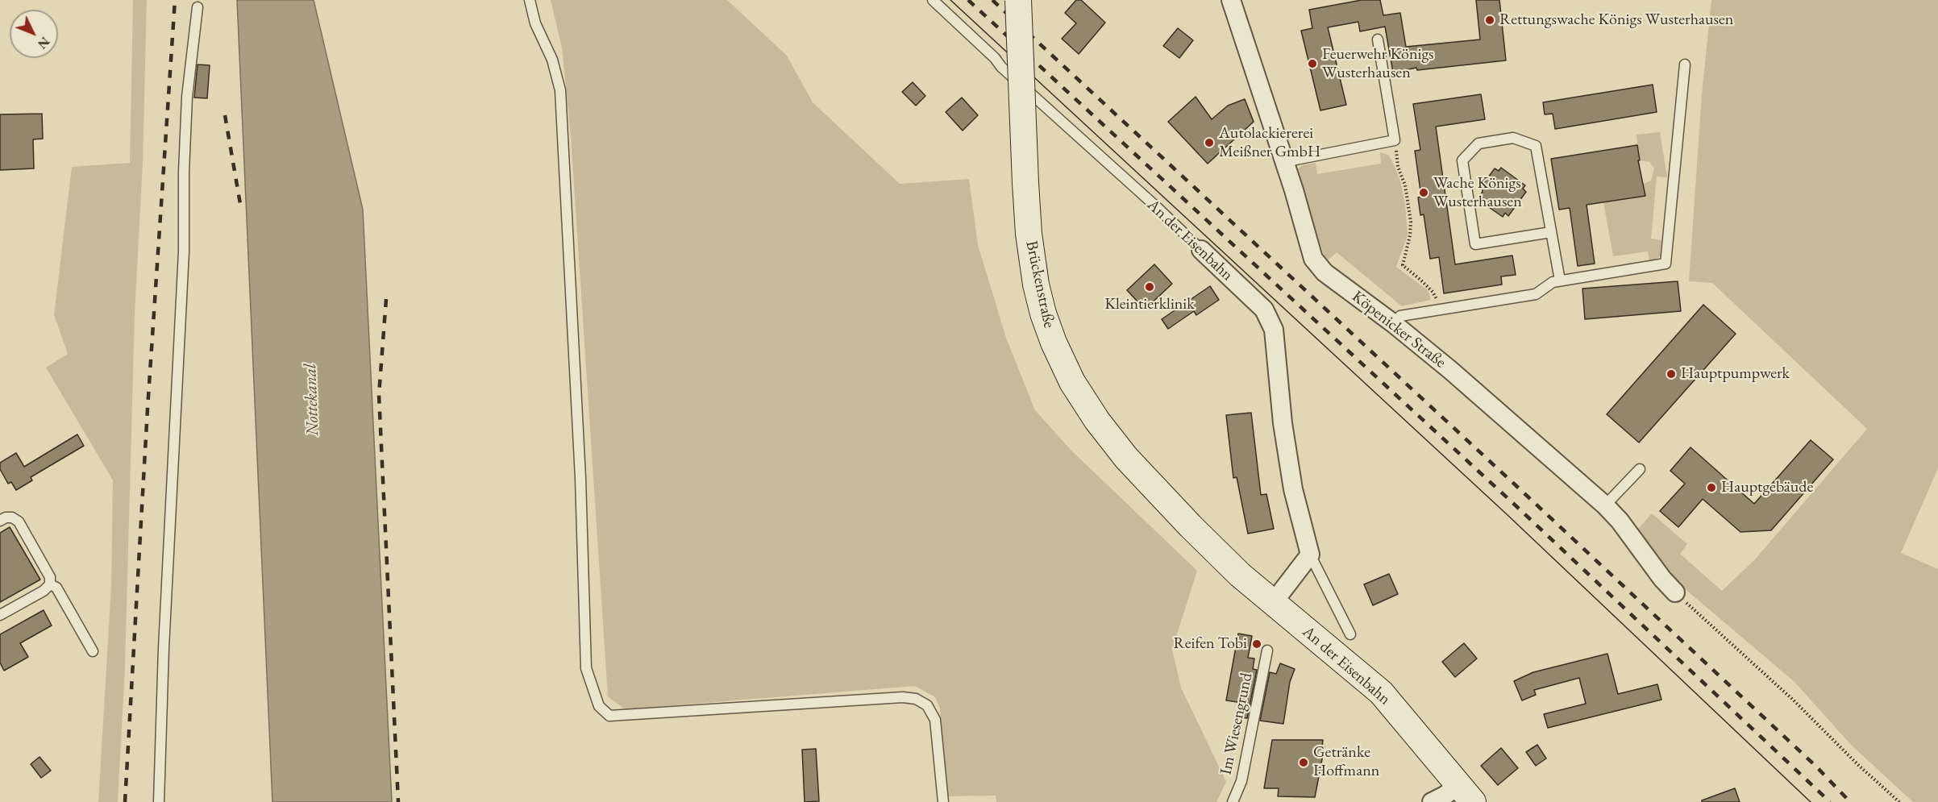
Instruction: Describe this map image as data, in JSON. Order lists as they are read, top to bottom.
{
  "streets": {
    "main road": ["An der Eisenbahn", "Brückenstraße"],
    "street": ["Köpenicker Straße"],
    "lane": ["Im Wiesengrund"]
  },
  "crossings": [
    ["An der Eisenbahn", "Brückenstraße"]
  ],
  "water": ["Nottekanal"],
  "places": [
    "Rettungswache Königs Wusterhausen",
    "Feuerwehr Königs Wusterhausen",
    "Autolackiererei Meißner GmbH",
    "Wache Königs Wusterhausen",
    "Kleintierklinik",
    "Hauptpumpwerk",
    "Hauptgebäude",
    "Reifen Tobi",
    "Getränke Hoffmann"
  ],
  "north": "bottom right"
}
